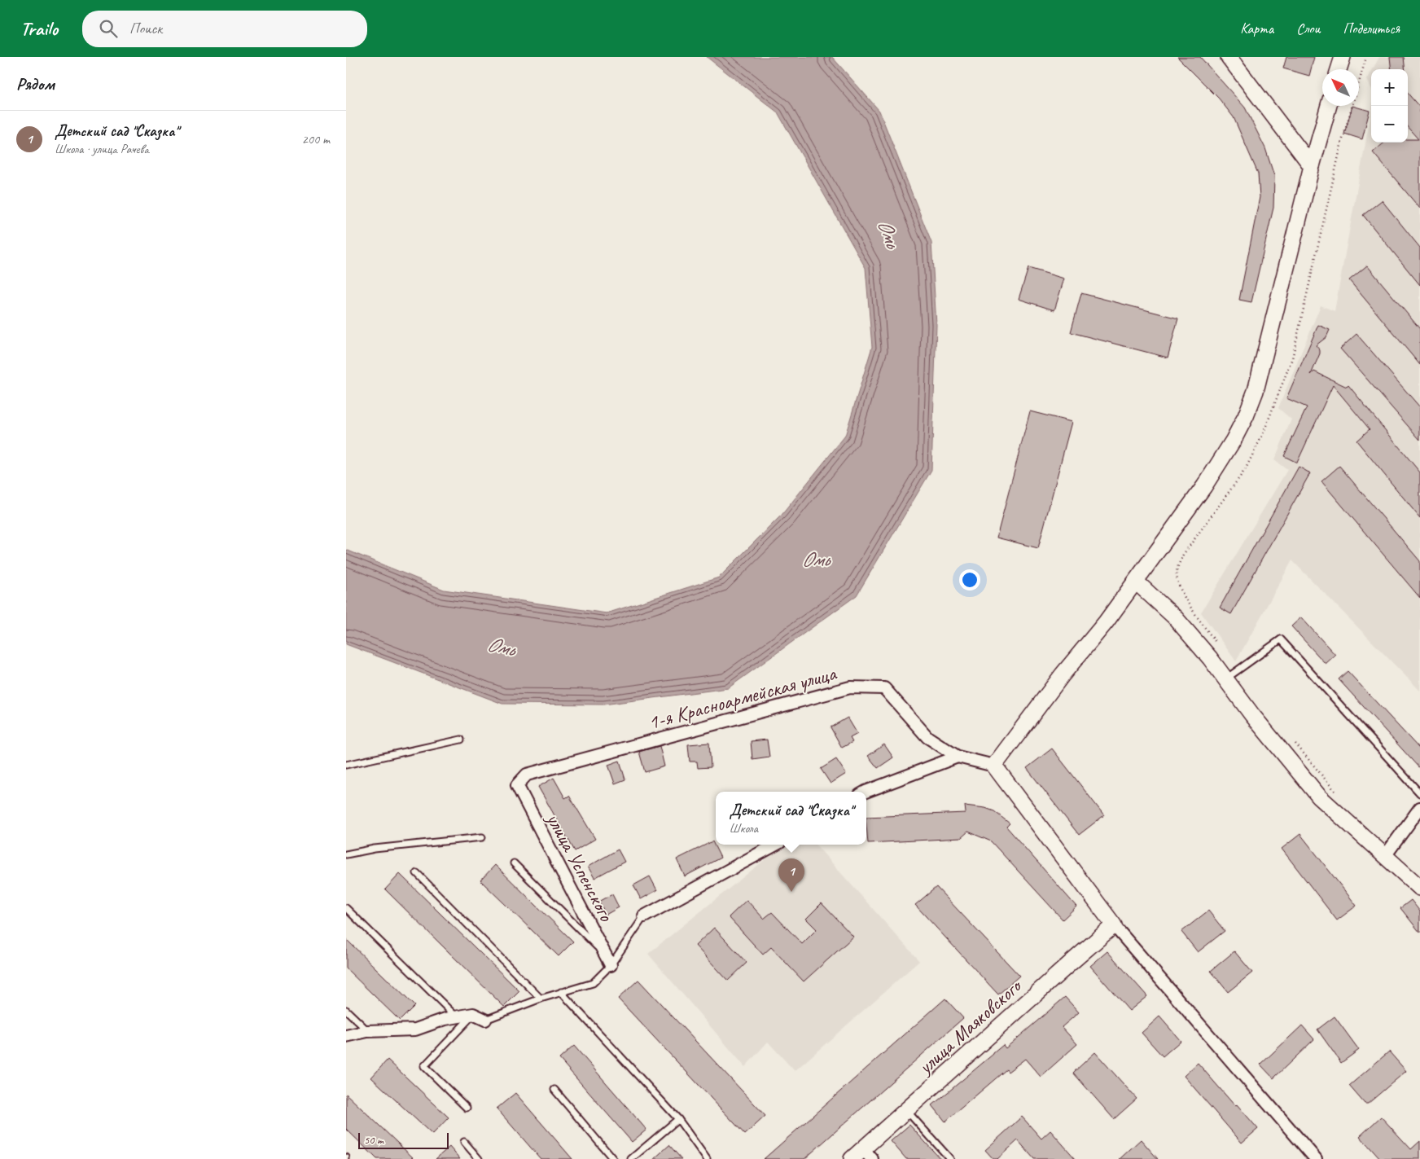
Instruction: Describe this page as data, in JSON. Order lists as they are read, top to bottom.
{
  "streets": {
    "main road": ["улица Маяковского"],
    "street": ["1-я Красноармейская улица", "улица Успенского"]
  },
  "crossings": [
    ["1-я Красноармейская улица", "улица Успенского"]
  ],
  "water": ["Омь"],
  "scale_bar": "50 m",
  "north": "top left",
  "page": {
    "header": "Trailo",
    "search": "Поиск",
    "nav": ["Карта", "Слои", "Поделиться"],
    "heading": "Рядом",
    "map_buttons": ["+", "−"],
    "list": [
      {
        "mark": "1",
        "name": "Детский сад \"Сказка\"",
        "note": "Школа · улица Рачева",
        "value": "200 m"
      }
    ],
    "popup": ["Детский сад \"Сказка\"", "Школа"],
    "pins": "1",
    "scale": "50 m"
  }
}
